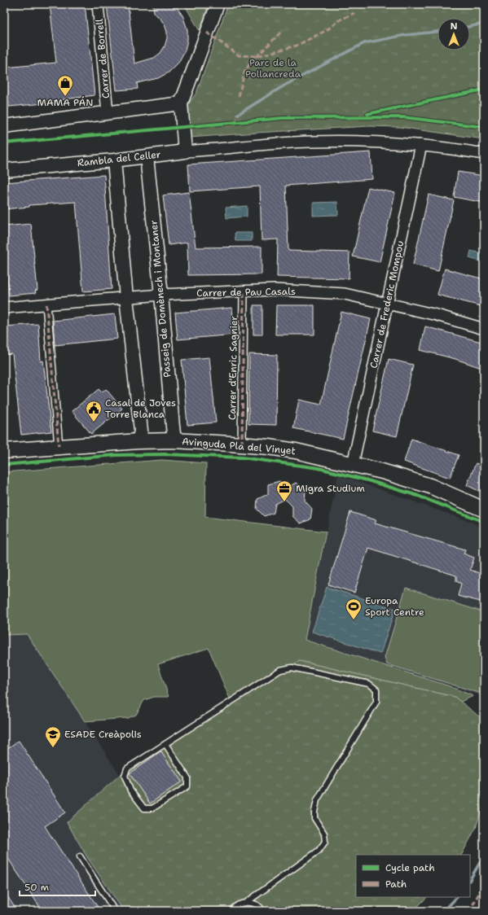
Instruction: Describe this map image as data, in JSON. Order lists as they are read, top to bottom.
{
  "streets": {
    "main road": ["Avinguda Pla del Vinyet"],
    "street": [
      "Carrer de Borrell",
      "Rambla del Celler",
      "Carrer de Pau Casals",
      "Passeig de Domènech i Montaner",
      "Carrer de Frederic Mompou",
      "Carrer d'Enric Sagnier"
    ]
  },
  "crossings": [
    ["Rambla del Celler", "Passeig de Domènech i Montaner"],
    ["Carrer de Pau Casals", "Passeig de Domènech i Montaner"],
    ["Carrer de Pau Casals", "Carrer de Frederic Mompou"],
    ["Carrer de Pau Casals", "Carrer d'Enric Sagnier"],
    ["Passeig de Domènech i Montaner", "Avinguda Pla del Vinyet"],
    ["Carrer de Frederic Mompou", "Avinguda Pla del Vinyet"],
    ["Carrer d'Enric Sagnier", "Avinguda Pla del Vinyet"]
  ],
  "parks": ["Parc de la Pollancreda"],
  "places": {
    "shop": ["MAMA PÁN"],
    "public building": ["Casal de Joves Torre Blanca"],
    "office": ["Migra Studium"],
    "sports": ["Europa Sport Centre"],
    "school or university": ["ESADE Creàpolis"]
  },
  "legend": ["Cycle path", "Path"],
  "scale_bar": "50 m",
  "north": "top"
}
